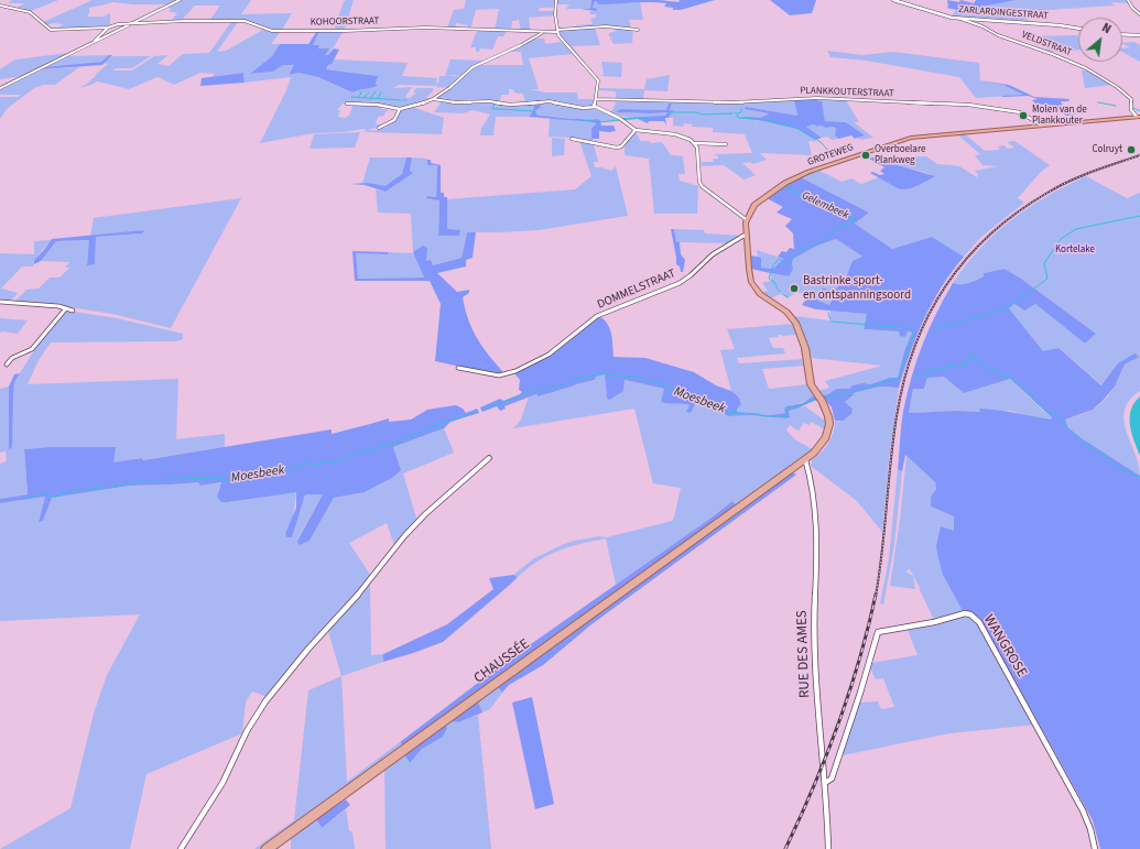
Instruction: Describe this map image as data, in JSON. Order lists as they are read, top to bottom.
{
  "streets": {
    "main road": ["GROTEWEG", "CHAUSSÉE"],
    "street": [
      "ZARLARDINGESTRAAT",
      "KOHOORSTRAAT",
      "VELDSTRAAT",
      "PLANKKOUTERSTRAAT",
      "DOMMELSTRAAT",
      "WANGROSE",
      "RUE DES AMES"
    ]
  },
  "crossings": [
    ["ZARLARDINGESTRAAT", "VELDSTRAAT"],
    ["VELDSTRAAT", "GROTEWEG"],
    ["PLANKKOUTERSTRAAT", "GROTEWEG"],
    ["DOMMELSTRAAT", "CHAUSSÉE"],
    ["WANGROSE", "RUE DES AMES"],
    ["RUE DES AMES", "CHAUSSÉE"]
  ],
  "water": ["Gelembeek", "Moesbeek"],
  "parks": ["Kortelake"],
  "places": [
    "Molen van de Plankkouter",
    "Colruyt",
    "Overboelare Plankweg",
    "Bastrinke sport- en ontspanningsoord"
  ],
  "north": "top right"
}
